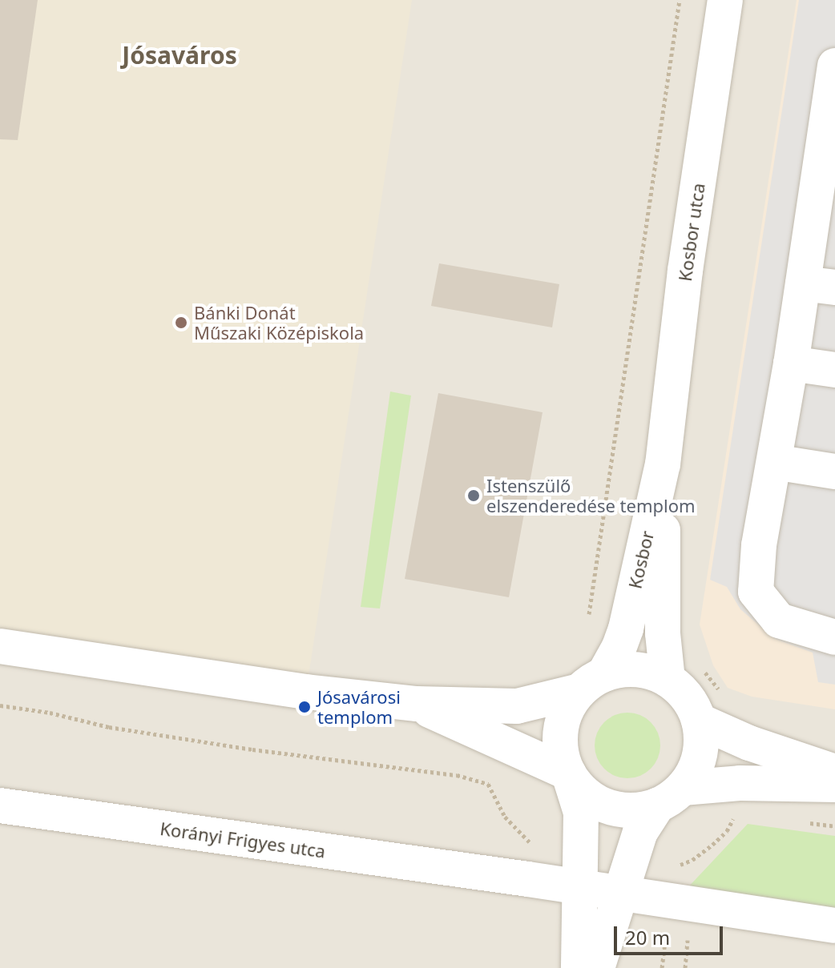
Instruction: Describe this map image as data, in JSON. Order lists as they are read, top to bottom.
{
  "streets": {
    "street": ["Kosbor utca", "Kosbor", "Korányi Frigyes utca"]
  },
  "crossings": [
    ["Kosbor utca", "Kosbor"]
  ],
  "districts": ["Jósaváros"],
  "places": ["Bánki Donát Műszaki Középiskola", "Istenszülő elszenderedése templom", "Jósavárosi templom"],
  "scale_bar": "20 m"
}
